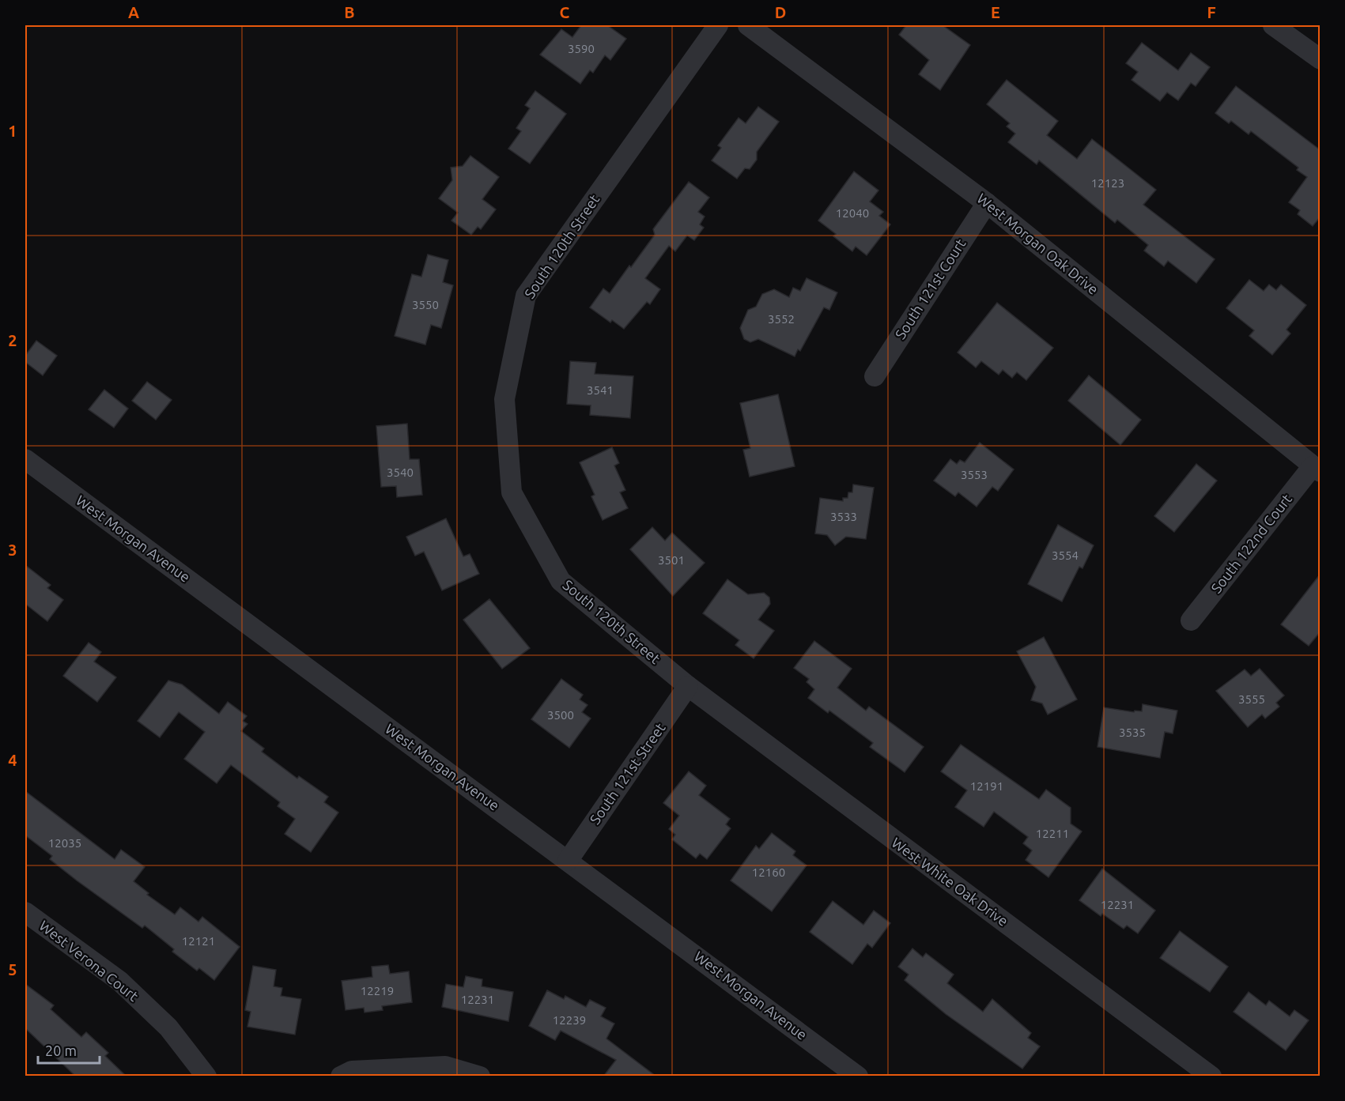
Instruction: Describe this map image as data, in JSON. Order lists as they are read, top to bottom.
{
  "streets": {
    "street": [
      "West Morgan Oak Drive",
      "South 120th Street",
      "South 121st Court",
      "West Morgan Avenue",
      "South 122nd Court",
      "South 121st Street",
      "West White Oak Drive",
      "West Verona Court"
    ]
  },
  "crossings": [
    ["West Morgan Oak Drive", "South 121st Court"],
    ["West Morgan Oak Drive", "South 122nd Court"],
    ["South 120th Street", "South 121st Street"],
    ["South 120th Street", "West White Oak Drive"],
    ["West Morgan Avenue", "South 121st Street"],
    ["South 121st Street", "West White Oak Drive"]
  ],
  "house_numbers": [
    "3590",
    "12123",
    "12040",
    "3550",
    "3552",
    "3541",
    "3540",
    "3553",
    "3533",
    "3554",
    "3501",
    "3555",
    "3500",
    "3535",
    "12191",
    "12211",
    "12035",
    "12160",
    "12231",
    "12121",
    "12219",
    "12231",
    "12239"
  ],
  "scale_bar": "20 m",
  "grid": {
    "columns": [
      "A",
      "B",
      "C",
      "D",
      "E",
      "F"
    ],
    "rows": [
      "1",
      "2",
      "3",
      "4",
      "5"
    ]
  }
}
